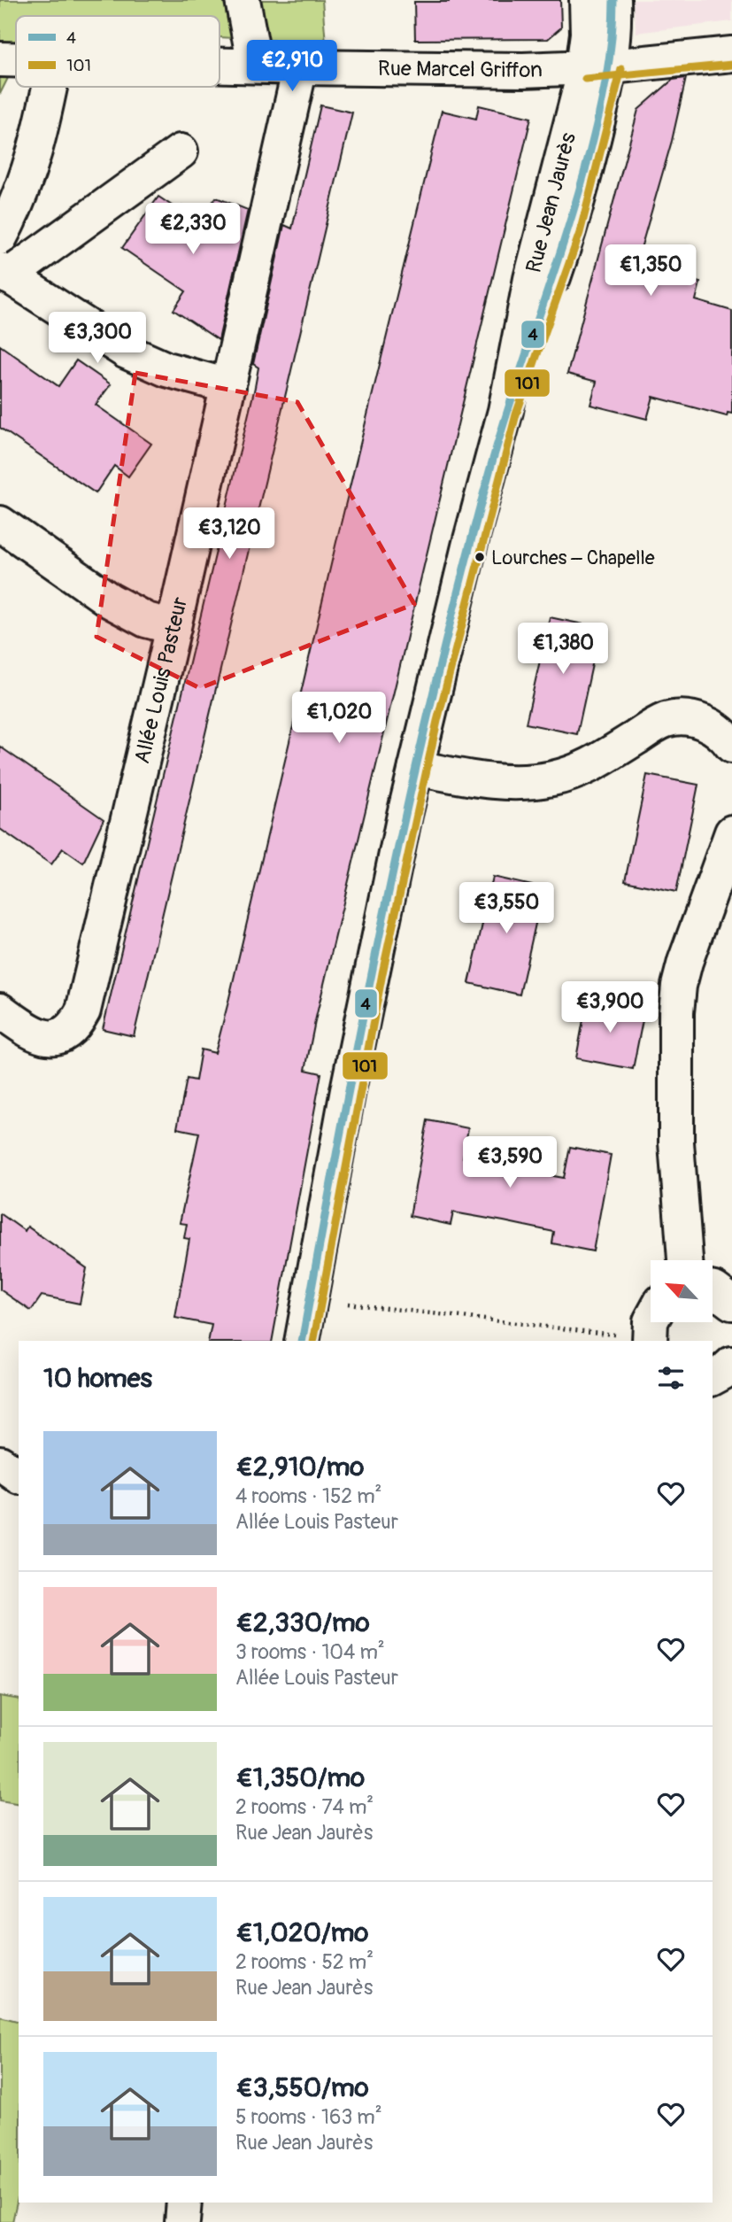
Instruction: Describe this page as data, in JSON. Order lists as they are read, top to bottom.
{
  "streets": {
    "street": ["Rue Marcel Griffon", "Rue Jean Jaurès", "Allée Louis Pasteur"]
  },
  "crossings": [
    ["Rue Marcel Griffon", "Rue Jean Jaurès"],
    ["Rue Marcel Griffon", "Allée Louis Pasteur"]
  ],
  "places": ["Lourches – Chapelle"],
  "lines": ["transit line 4", "transit line 101"],
  "legend": ["4", "101"],
  "north": "top left",
  "page": {
    "price": [
      "€2,910",
      "€2,330",
      "€1,350",
      "€3,300",
      "€3,120",
      "€1,380",
      "€1,020",
      "€3,550",
      "€3,900",
      "€3,590"
    ],
    "heading": "10 homes",
    "list": [
      {
        "name": "€2,910/mo",
        "note": "4 rooms · 152 m² · Allée Louis Pasteur"
      },
      {
        "name": "€2,330/mo",
        "note": "3 rooms · 104 m² · Allée Louis Pasteur"
      },
      {
        "name": "€1,350/mo",
        "note": "2 rooms · 74 m² · Rue Jean Jaurès"
      },
      {
        "name": "€1,020/mo",
        "note": "2 rooms · 52 m² · Rue Jean Jaurès"
      },
      {
        "name": "€3,550/mo",
        "note": "5 rooms · 163 m² · Rue Jean Jaurès"
      }
    ]
  }
}
